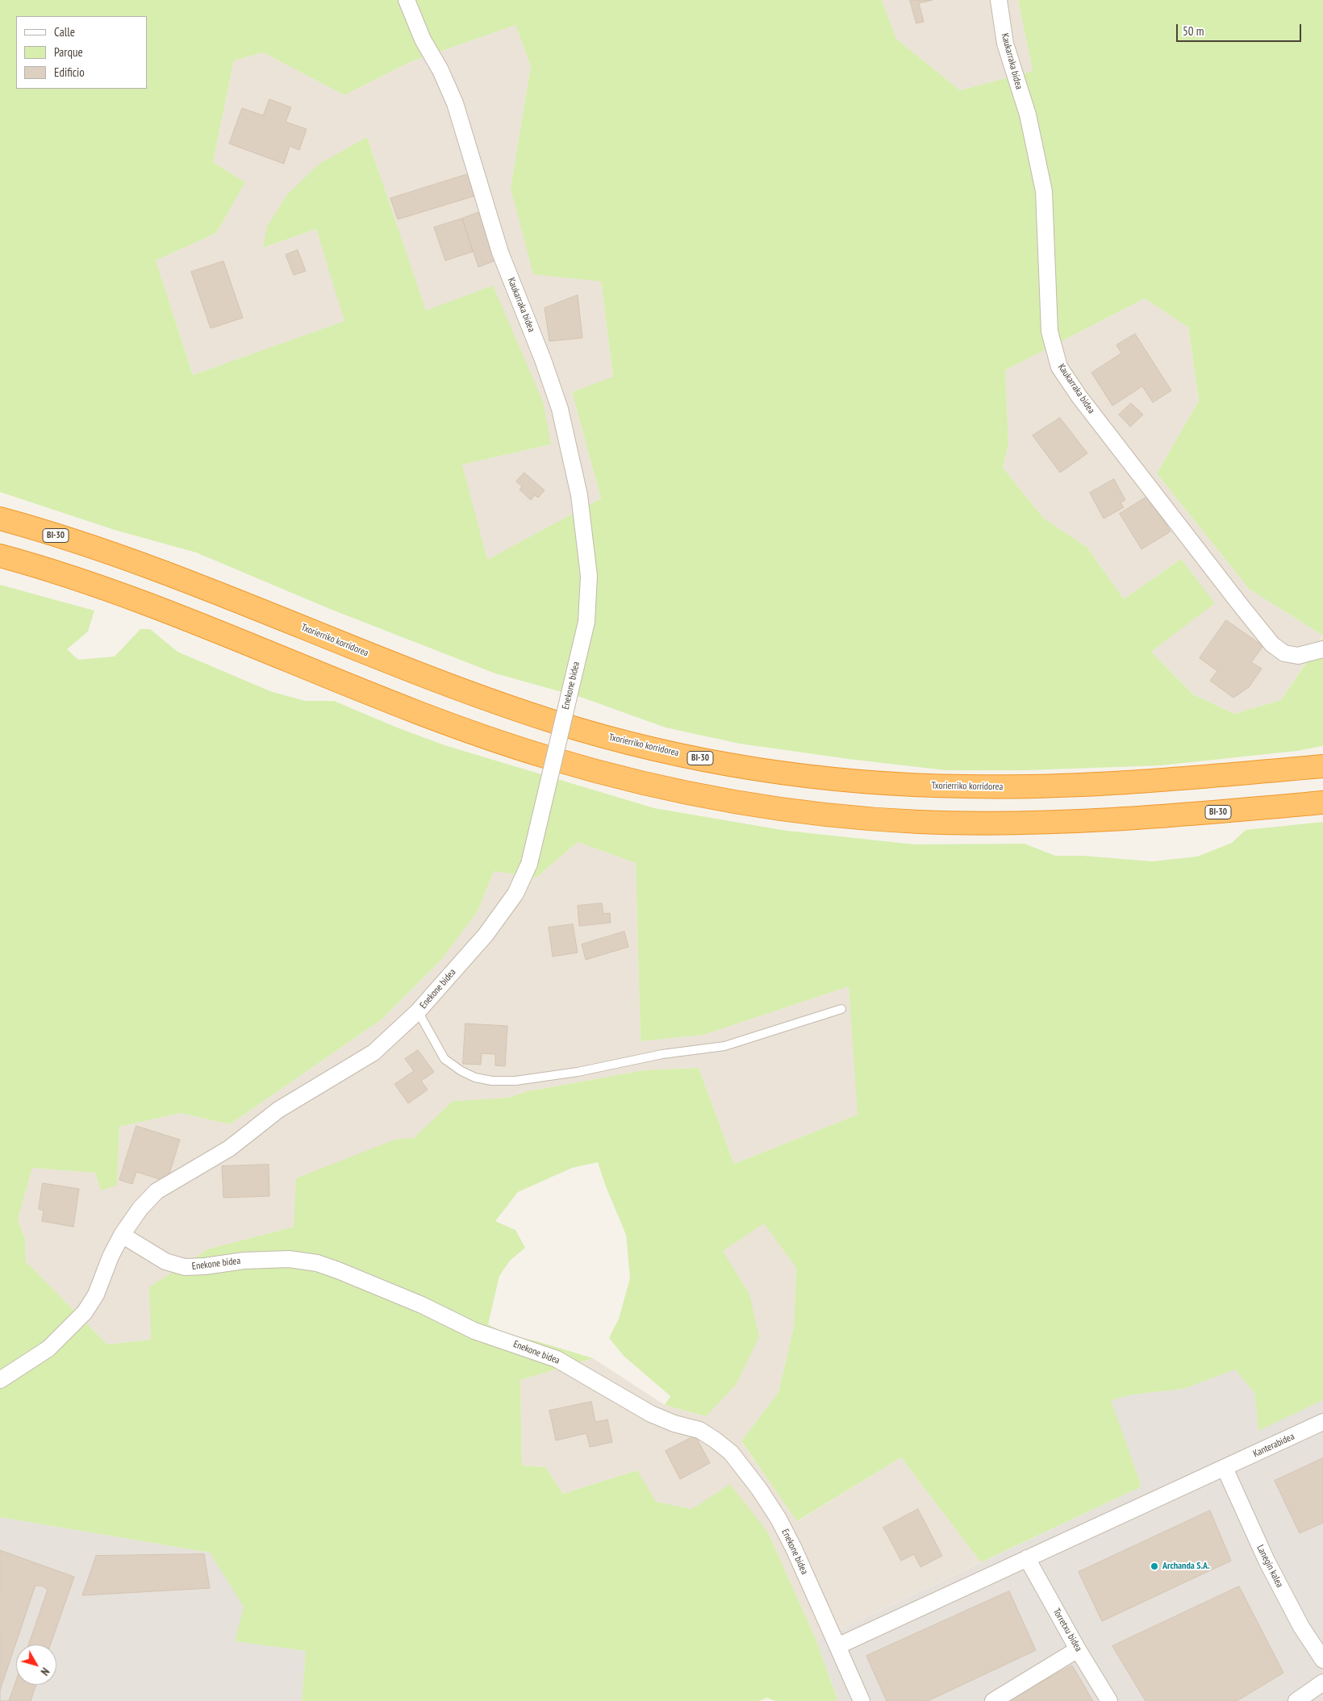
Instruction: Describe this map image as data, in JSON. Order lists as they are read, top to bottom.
{
  "streets": {
    "highway": ["BI-30", "Txorierriko korridorea"],
    "street": [
      "Kaukarraka bidea",
      "Enekone bidea",
      "Kanterabidea",
      "Lanegin kalea",
      "Torretxu bidea"
    ]
  },
  "crossings": [
    ["Kaukarraka bidea", "Enekone bidea"],
    ["Enekone bidea", "Kanterabidea"],
    ["Kanterabidea", "Lanegin kalea"],
    ["Kanterabidea", "Torretxu bidea"]
  ],
  "places": ["Archanda S.A."],
  "legend": ["Calle", "Parque", "Edificio"],
  "scale_bar": "50 m",
  "north": "bottom right"
}
